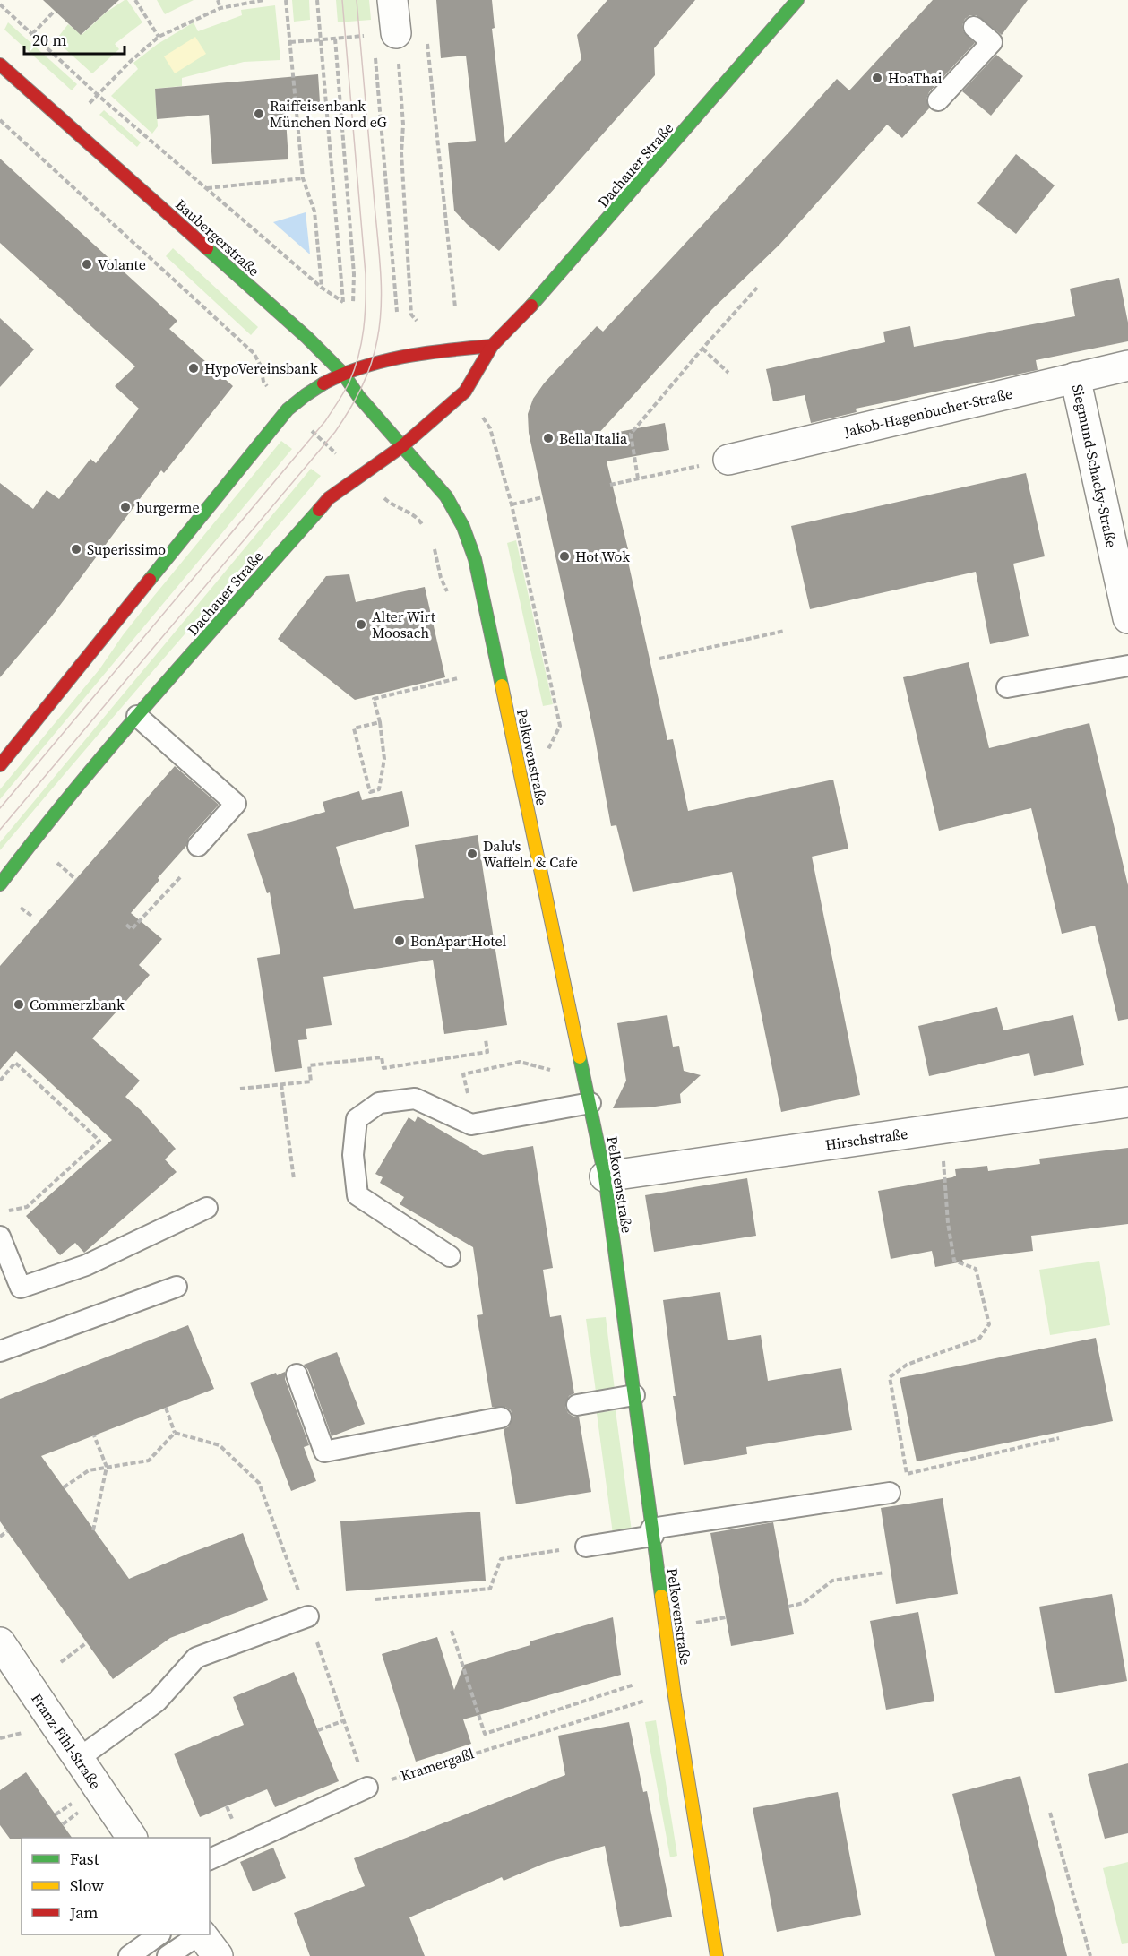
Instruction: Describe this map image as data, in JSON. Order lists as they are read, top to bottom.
{
  "streets": {
    "street": [
      "Dachauer Straße",
      "Baubergerstraße",
      "Jakob-Hagenbucher-Straße",
      "Siegmund-Schacky-Straße",
      "Pelkovenstraße",
      "Hirschstraße",
      "Franz-Fihl-Straße"
    ],
    "path": ["Kramergaßl"]
  },
  "crossings": [
    ["Dachauer Straße", "Baubergerstraße"],
    ["Dachauer Straße", "Pelkovenstraße"],
    ["Baubergerstraße", "Pelkovenstraße"],
    ["Jakob-Hagenbucher-Straße", "Siegmund-Schacky-Straße"],
    ["Pelkovenstraße", "Hirschstraße"],
    ["Pelkovenstraße", "Kramergaßl"]
  ],
  "places": [
    "HoaThai",
    "Raiffeisenbank München Nord eG",
    "Volante",
    "HypoVereinsbank",
    "Bella Italia",
    "burgerme",
    "Superissimo",
    "Hot Wok",
    "Alter Wirt Moosach",
    "Dalu's Waffeln & Cafe",
    "BonApartHotel",
    "Commerzbank"
  ],
  "legend": ["Fast", "Slow", "Jam"],
  "scale_bar": "20 m"
}
